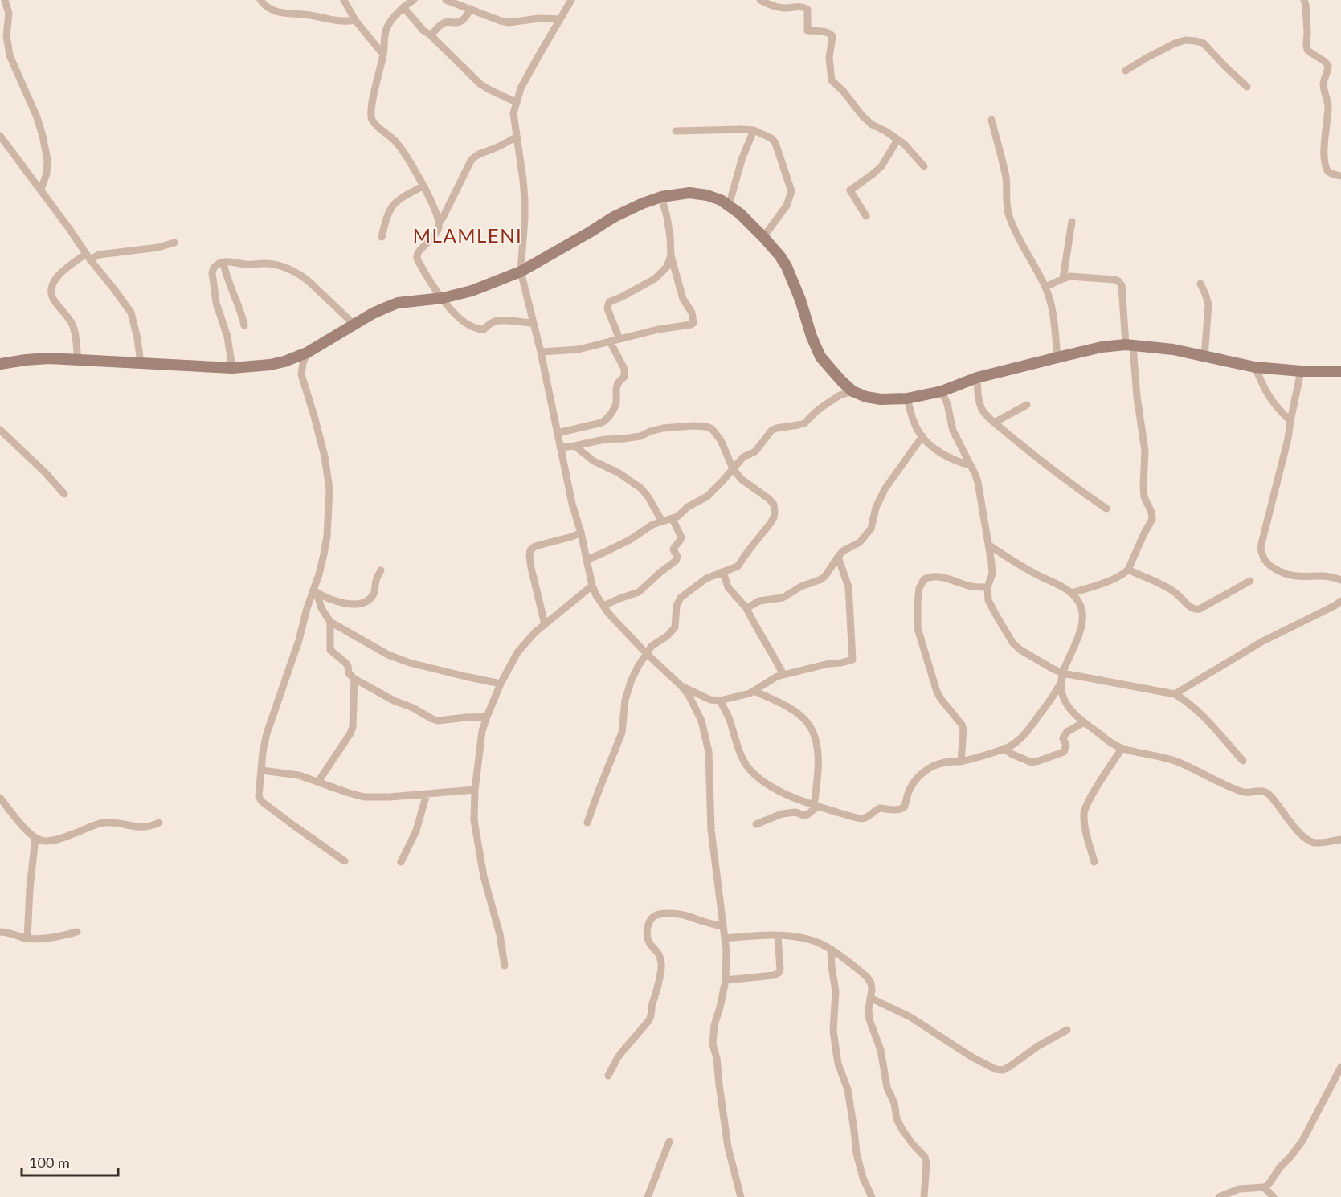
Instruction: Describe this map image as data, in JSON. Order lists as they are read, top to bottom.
{
  "districts": ["MLAMLENI"],
  "scale_bar": "100 m"
}
